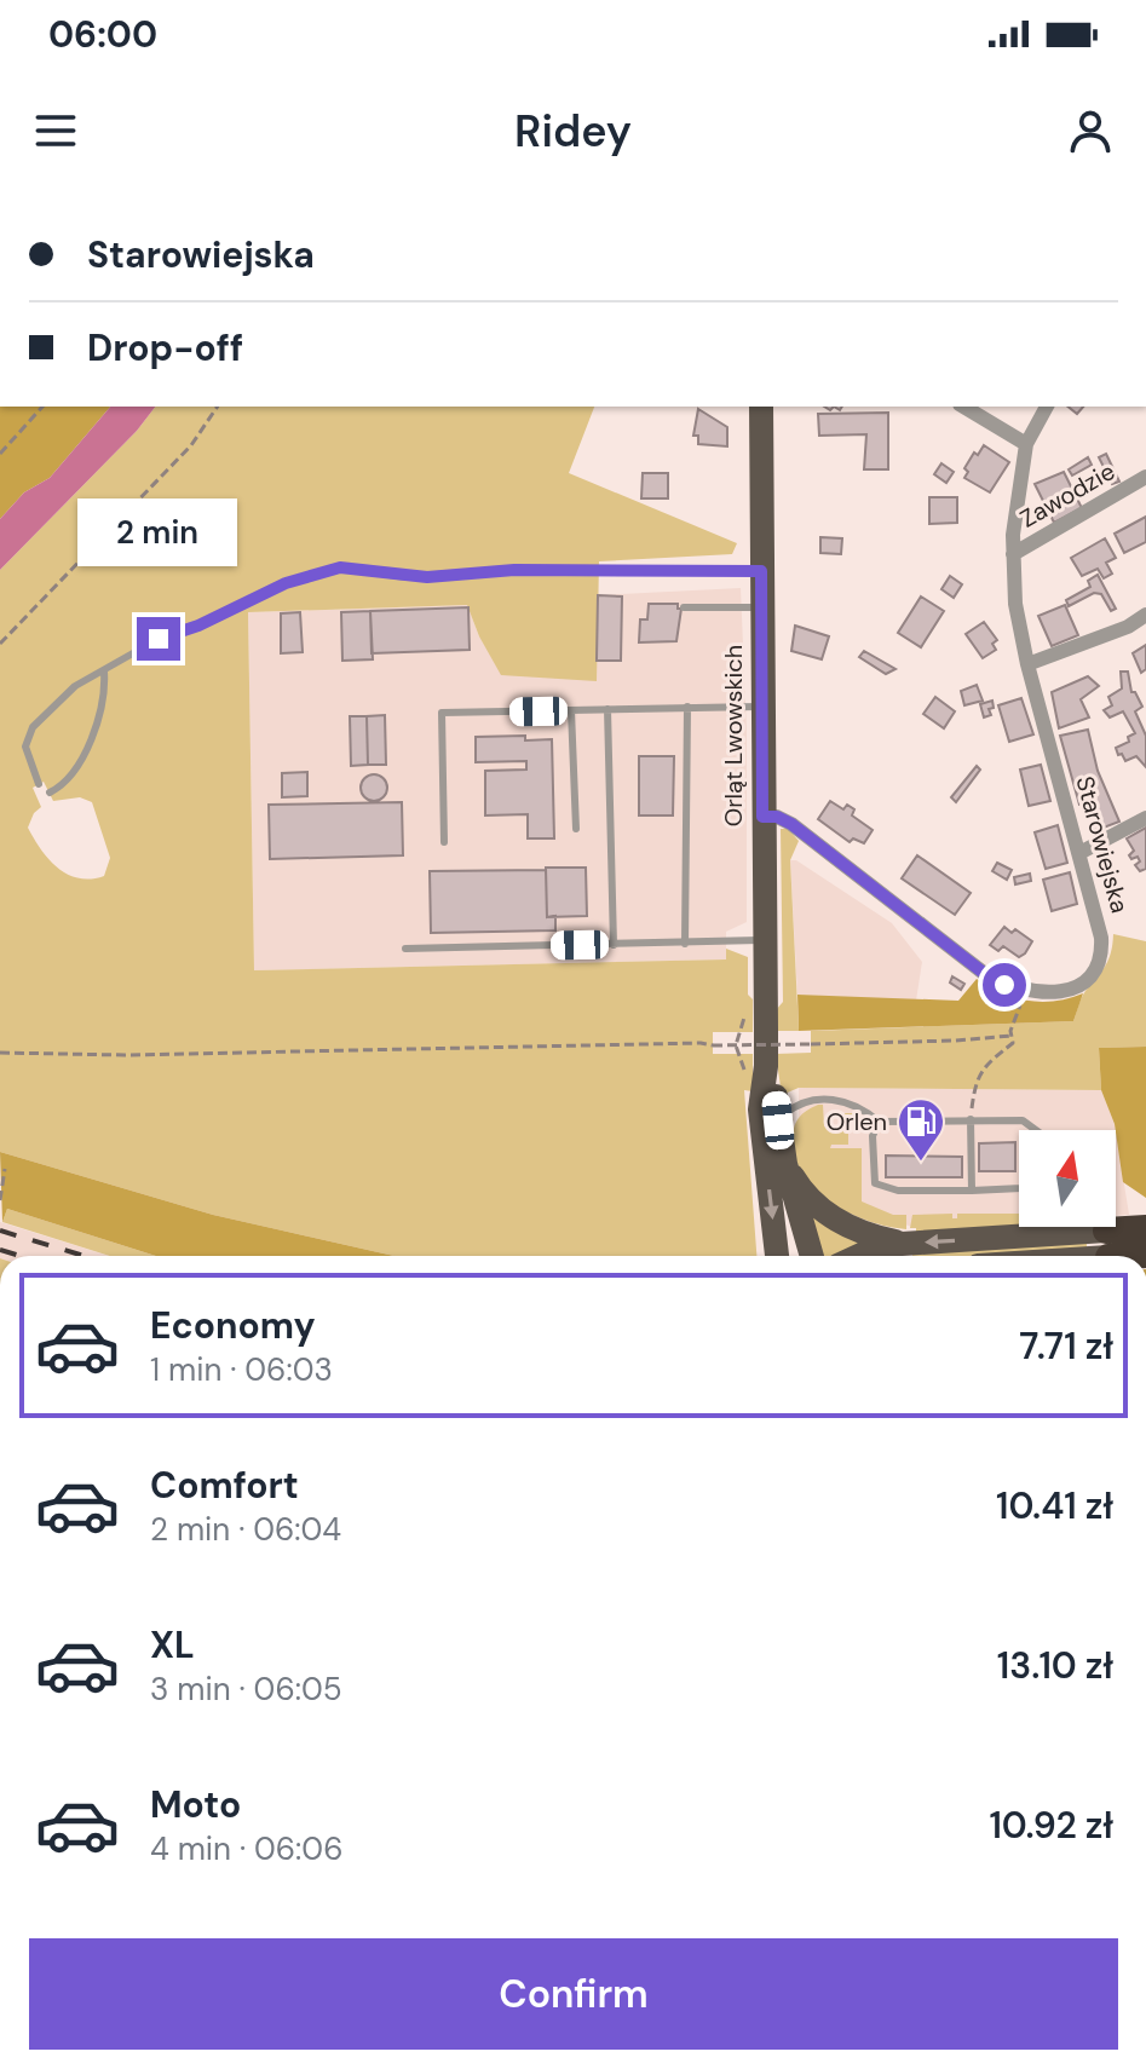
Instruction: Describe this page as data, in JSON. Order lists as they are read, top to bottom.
{
  "streets": {
    "main road": ["Orląt Lwowskich"],
    "street": ["Zawodzie", "Starowiejska"]
  },
  "crossings": [
    ["Zawodzie", "Starowiejska"]
  ],
  "places": {
    "fuel station": ["Orlen"]
  },
  "north": "top",
  "page": {
    "status": "06:00",
    "header": "Ridey",
    "banner": ["Starowiejska", "Drop-off"],
    "bubble": "2 min",
    "list": [
      {
        "name": "Economy",
        "note": "1 min · 06:03",
        "value": "7.71 zł"
      },
      {
        "name": "Comfort",
        "note": "2 min · 06:04",
        "value": "10.41 zł"
      },
      {
        "name": "XL",
        "note": "3 min · 06:05",
        "value": "13.10 zł"
      },
      {
        "name": "Moto",
        "note": "4 min · 06:06",
        "value": "10.92 zł"
      }
    ],
    "buttons": "Confirm"
  }
}
